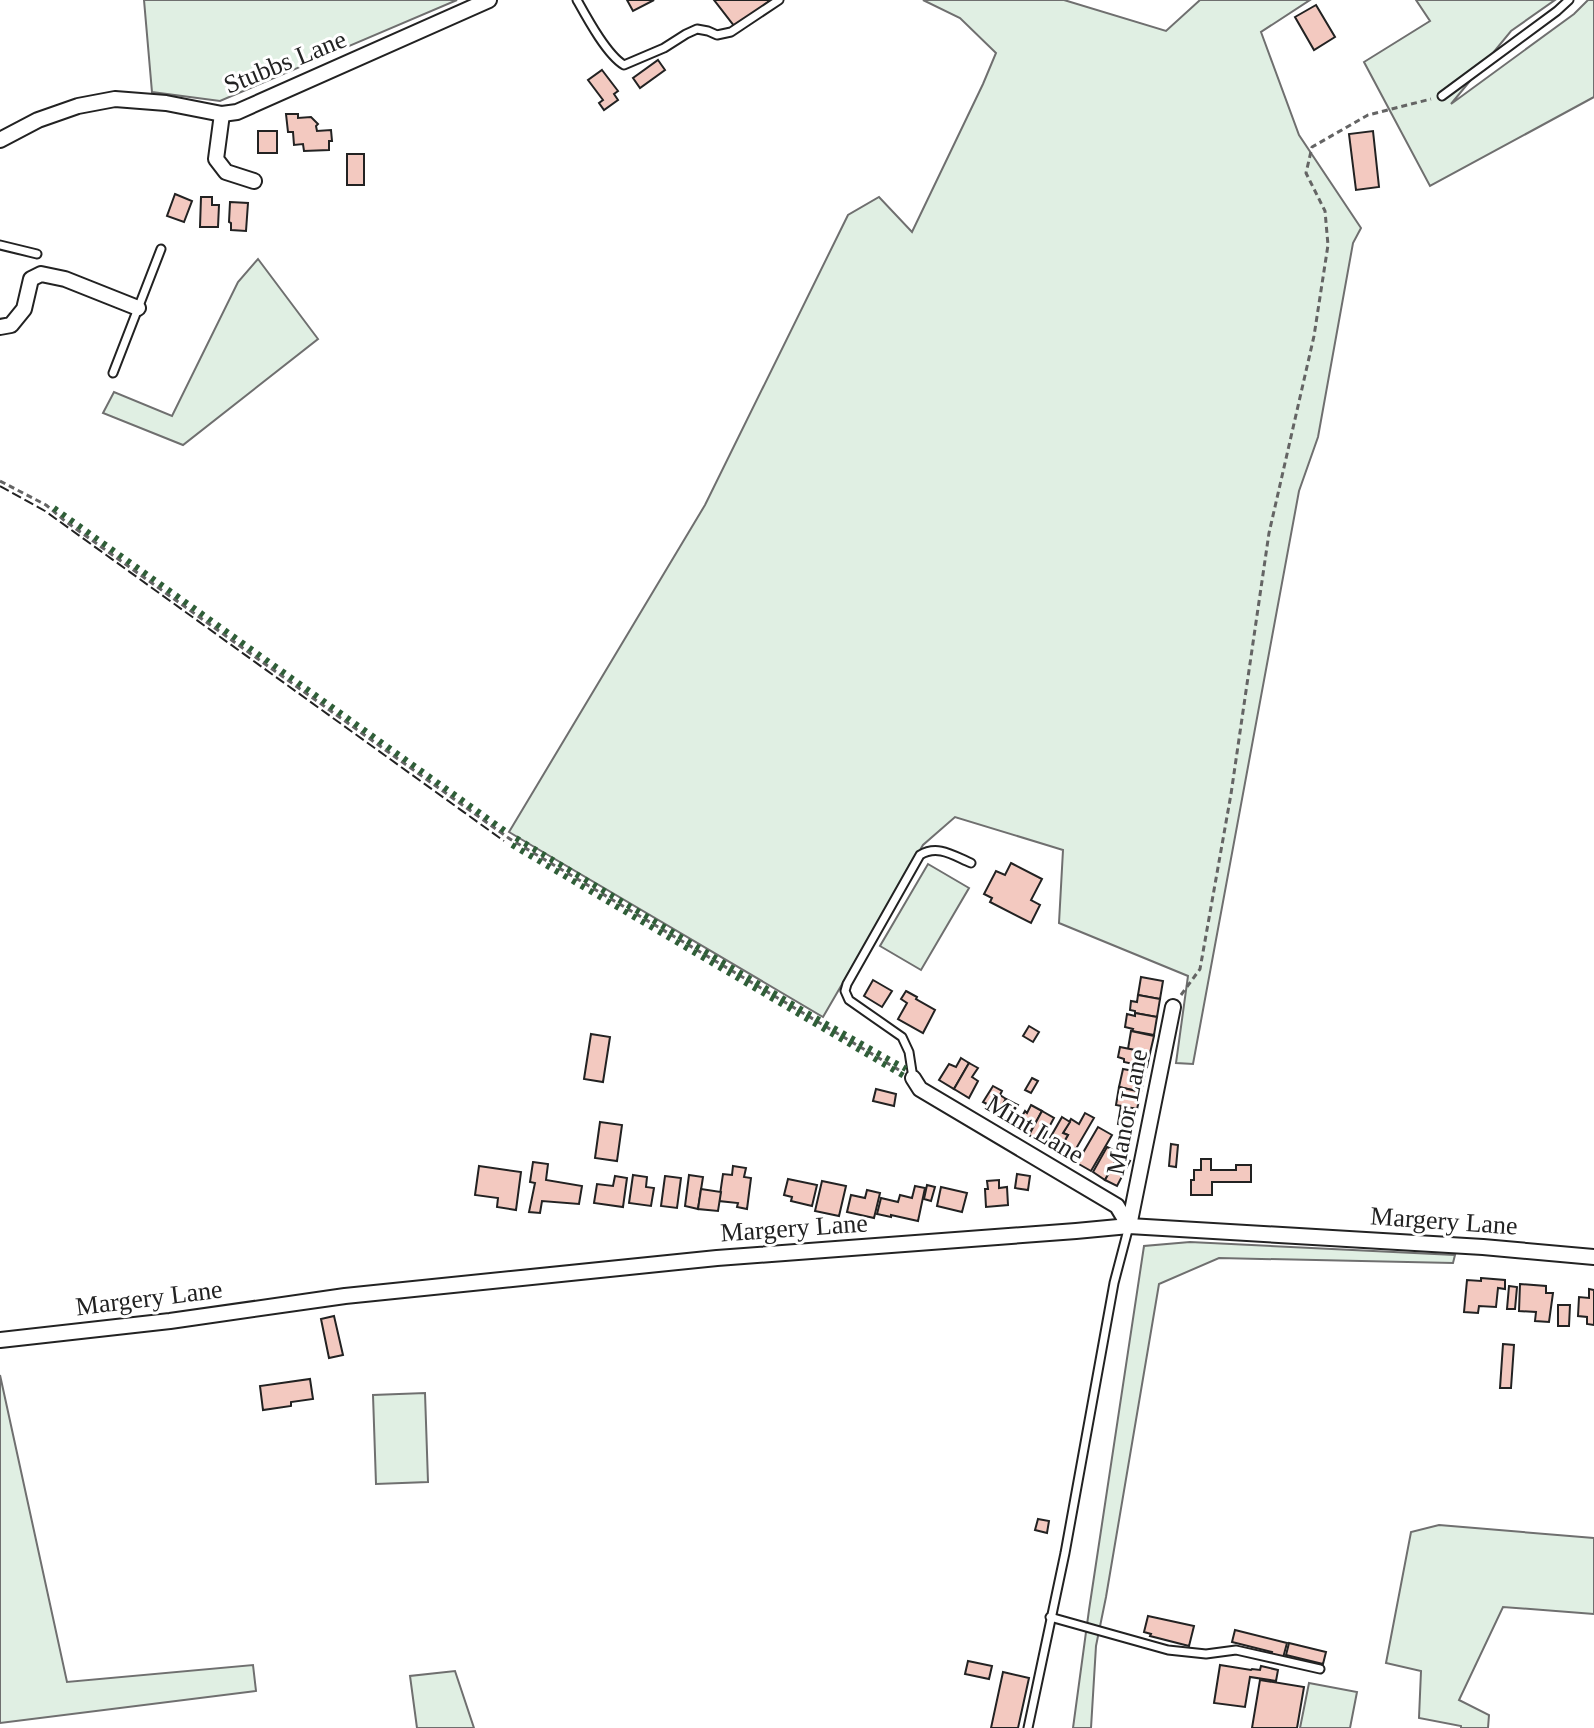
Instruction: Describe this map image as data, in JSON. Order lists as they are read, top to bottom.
{
  "streets": {
    "street": [
      "Stubbs Lane",
      "Manor Lane",
      "Mint Lane",
      "Margery Lane"
    ]
  },
  "crossings": [
    ["Manor Lane", "Mint Lane"],
    ["Manor Lane", "Margery Lane"],
    ["Mint Lane", "Margery Lane"]
  ]
}
